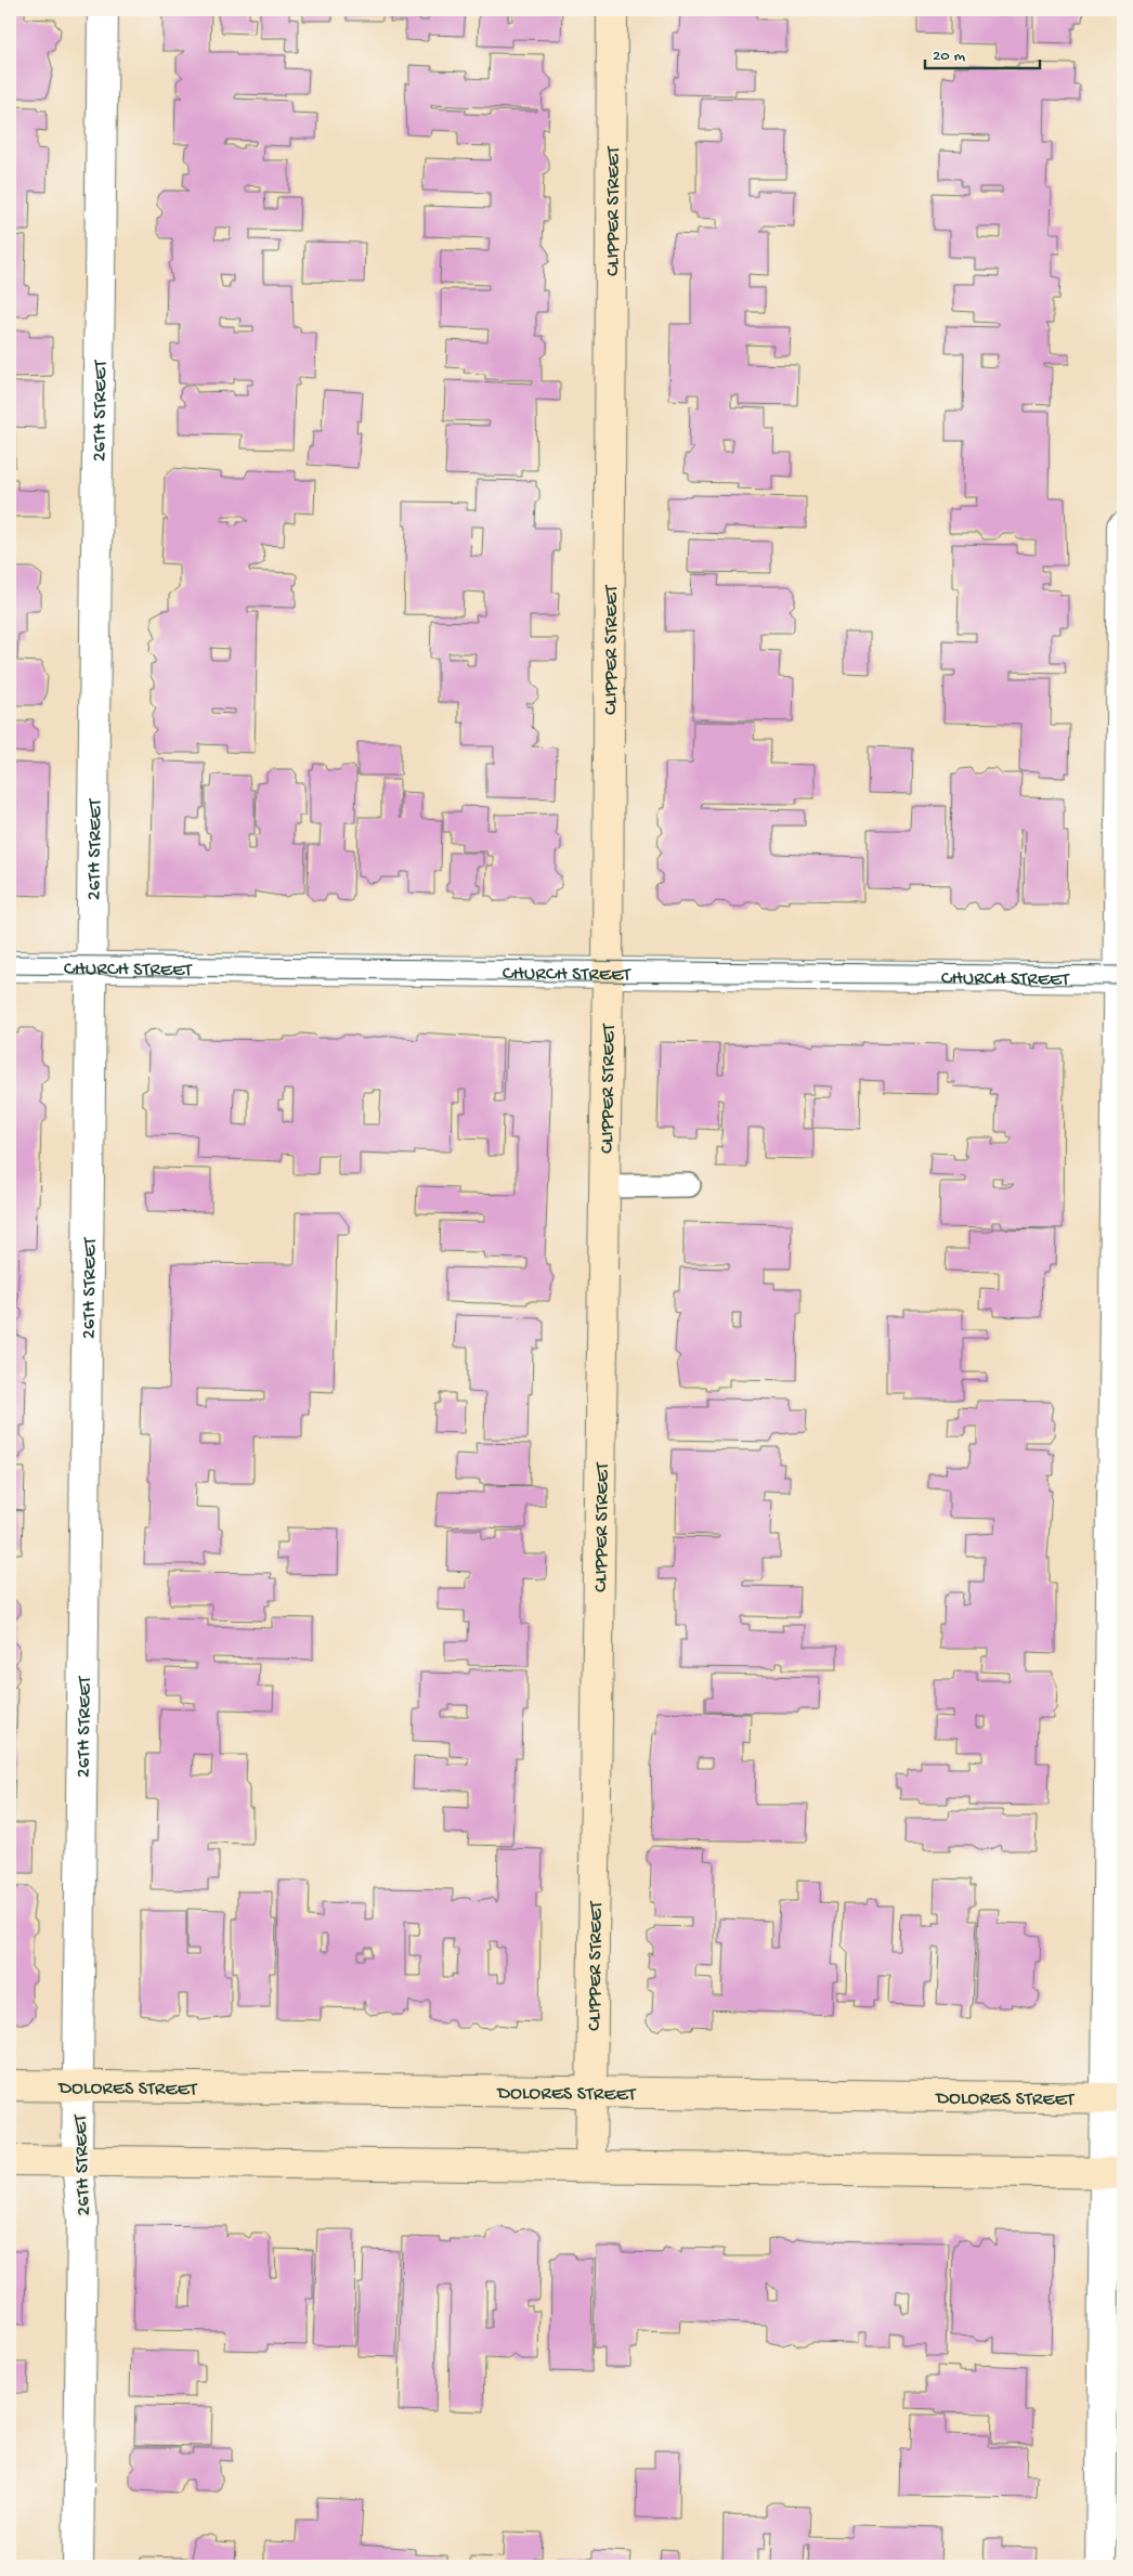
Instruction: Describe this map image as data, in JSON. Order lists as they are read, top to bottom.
{
  "streets": {
    "main road": ["CLIPPER STREET", "DOLORES STREET"],
    "street": ["26TH STREET", "CHURCH STREET"]
  },
  "crossings": [
    ["CLIPPER STREET", "CHURCH STREET"],
    ["CLIPPER STREET", "DOLORES STREET"],
    ["26TH STREET", "CHURCH STREET"],
    ["26TH STREET", "DOLORES STREET"]
  ],
  "scale_bar": "20 m"
}
